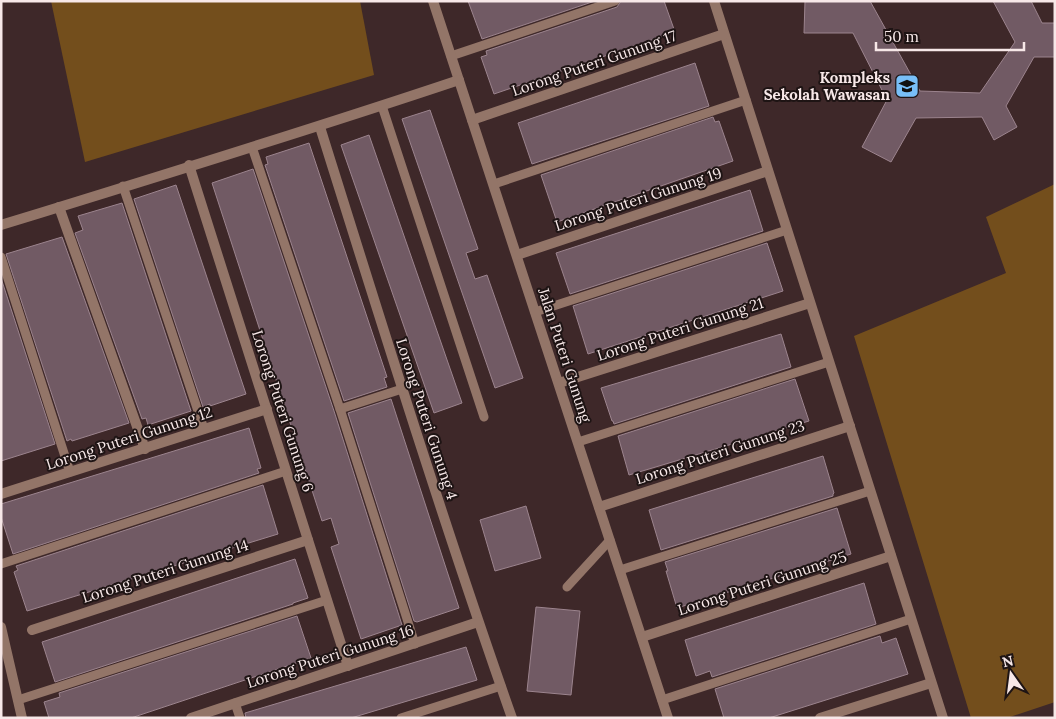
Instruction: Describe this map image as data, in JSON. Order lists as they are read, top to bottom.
{
  "streets": {
    "street": [
      "Lorong Puteri Gunung 17",
      "Lorong Puteri Gunung 19",
      "Lorong Puteri Gunung 21",
      "Jalan Puteri Gunung",
      "Lorong Puteri Gunung 6",
      "Lorong Puteri Gunung 4",
      "Lorong Puteri Gunung 12",
      "Lorong Puteri Gunung 23",
      "Lorong Puteri Gunung 14",
      "Lorong Puteri Gunung 25",
      "Lorong Puteri Gunung 16"
    ]
  },
  "crossings": [
    ["Lorong Puteri Gunung 17", "Jalan Puteri Gunung"],
    ["Lorong Puteri Gunung 19", "Jalan Puteri Gunung"],
    ["Lorong Puteri Gunung 21", "Jalan Puteri Gunung"],
    ["Jalan Puteri Gunung", "Lorong Puteri Gunung 23"],
    ["Jalan Puteri Gunung", "Lorong Puteri Gunung 25"],
    ["Lorong Puteri Gunung 6", "Lorong Puteri Gunung 12"],
    ["Lorong Puteri Gunung 6", "Lorong Puteri Gunung 14"],
    ["Lorong Puteri Gunung 6", "Lorong Puteri Gunung 16"],
    ["Lorong Puteri Gunung 4", "Lorong Puteri Gunung 16"]
  ],
  "places": {
    "school or university": ["Kompleks Sekolah Wawasan"]
  },
  "scale_bar": "50 m",
  "north": "top"
}
